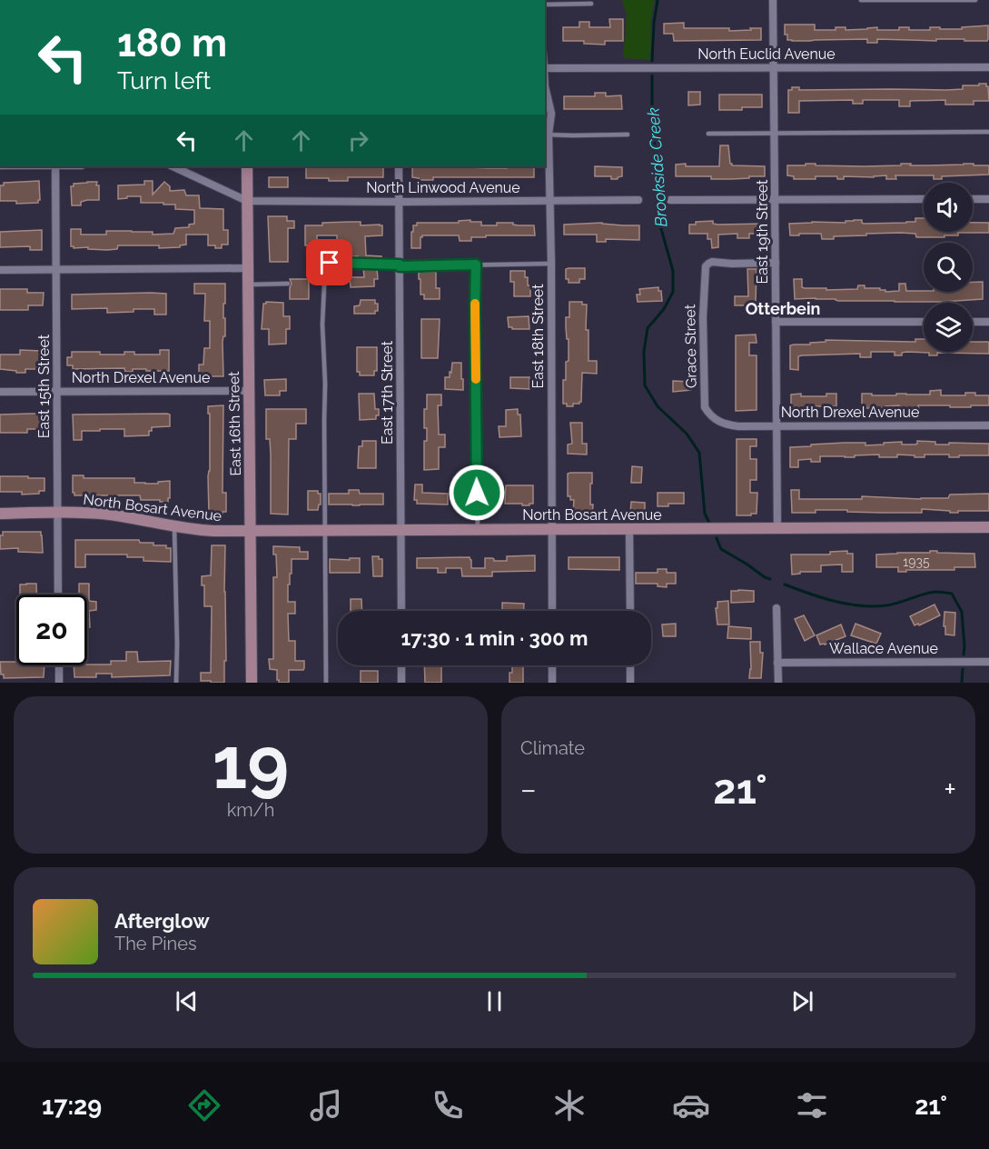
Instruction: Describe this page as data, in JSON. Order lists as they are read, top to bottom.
{
  "streets": {
    "street": [
      "North Euclid Avenue",
      "North Linwood Avenue",
      "East 19th Street",
      "East 18th Street",
      "Grace Street",
      "North Drexel Avenue",
      "East 15th Street",
      "East 17th Street",
      "East 16th Street",
      "North Bosart Avenue",
      "Wallace Avenue"
    ]
  },
  "crossings": [
    ["North Euclid Avenue", "East 19th Street"],
    ["North Linwood Avenue", "East 18th Street"],
    ["North Linwood Avenue", "East 17th Street"],
    ["North Linwood Avenue", "East 16th Street"],
    ["East 19th Street", "Grace Street"],
    ["East 19th Street", "North Drexel Avenue"],
    ["East 19th Street", "North Bosart Avenue"],
    ["East 18th Street", "North Bosart Avenue"],
    ["Grace Street", "North Drexel Avenue"],
    ["North Drexel Avenue", "East 15th Street"],
    ["North Drexel Avenue", "East 16th Street"],
    ["East 15th Street", "North Bosart Avenue"],
    ["East 17th Street", "North Bosart Avenue"],
    ["East 16th Street", "North Bosart Avenue"]
  ],
  "districts": ["Otterbein"],
  "water": ["Brookside Creek"],
  "house_numbers": ["1935"],
  "page": {
    "turn": ["180 m", "Turn left"],
    "limit": "20",
    "trip": "17:30 · 1 min · 300 m",
    "tile": [
      ["19", "km/h"],
      "Climate"
    ],
    "heat": ["−", "21°", "+"],
    "song": ["Afterglow", "The Pines"],
    "tabs": ["17:29", "21°"]
  }
}
